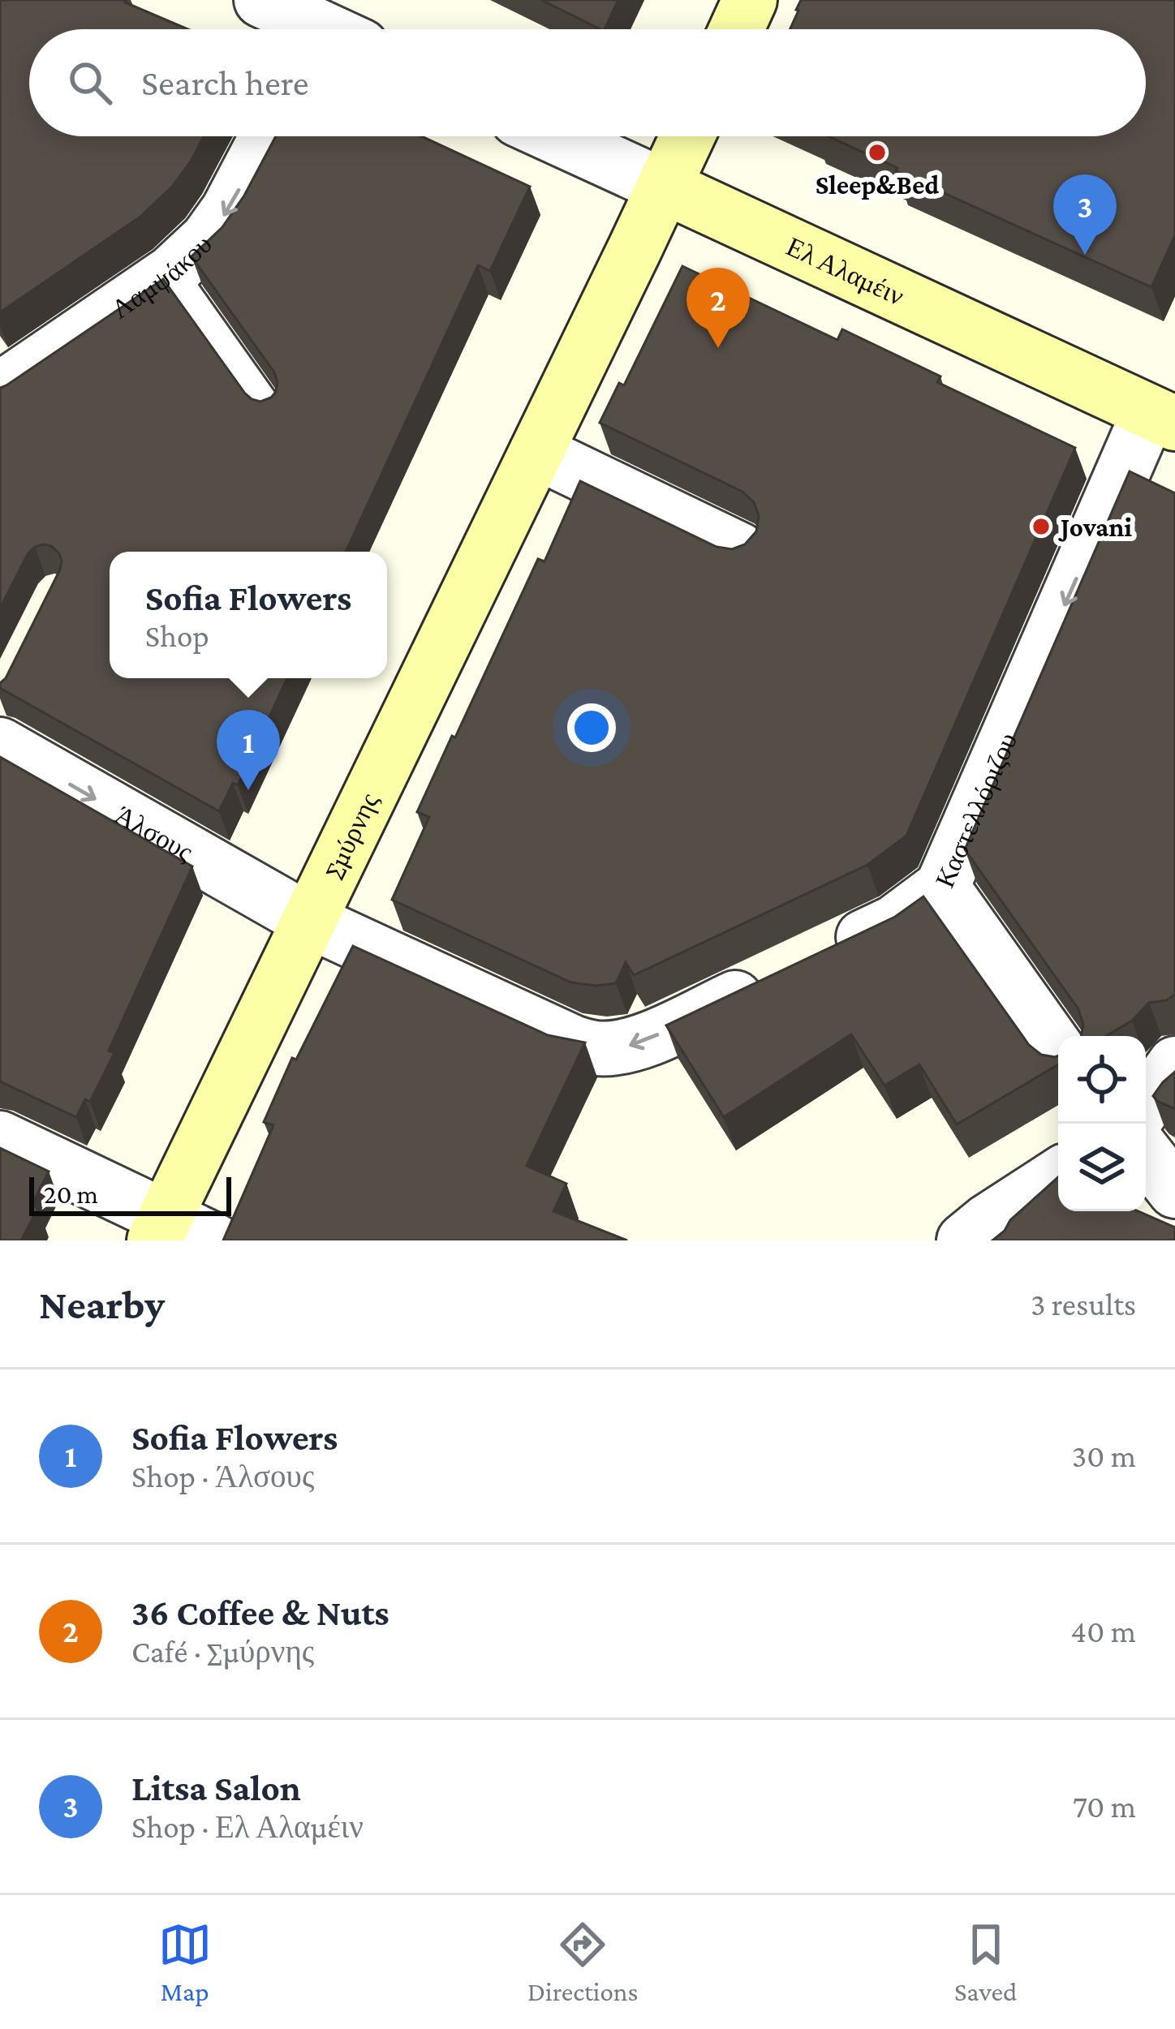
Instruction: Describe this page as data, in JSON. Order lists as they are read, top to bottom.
{
  "streets": {
    "main road": ["Ελ Αλαμέιν", "Σμύρνης"],
    "street": ["Λαμψάκου", "Καστελλόριζου", "Άλσους"]
  },
  "crossings": [
    ["Ελ Αλαμέιν", "Καστελλόριζου"],
    ["Ελ Αλαμέιν", "Σμύρνης"],
    ["Άλσους", "Σμύρνης"]
  ],
  "one_way": ["Λαμψάκου", "Καστελλόριζου"],
  "places": ["Sleep&Bed", "Jovani"],
  "scale_bar": "20 m",
  "page": {
    "search": "Search here",
    "pins": ["3", "2", "1"],
    "popup": ["Sofia Flowers", "Shop"],
    "scale": "20 m",
    "heading": ["Nearby", "3 results"],
    "list": [
      {
        "mark": "1",
        "name": "Sofia Flowers",
        "note": "Shop · Άλσους",
        "value": "30 m"
      },
      {
        "mark": "2",
        "name": "36 Coffee & Nuts",
        "note": "Café · Σμύρνης",
        "value": "40 m"
      },
      {
        "mark": "3",
        "name": "Litsa Salon",
        "note": "Shop · Ελ Αλαμέιν",
        "value": "70 m"
      }
    ],
    "nav": ["Map", "Directions", "Saved"]
  }
}
